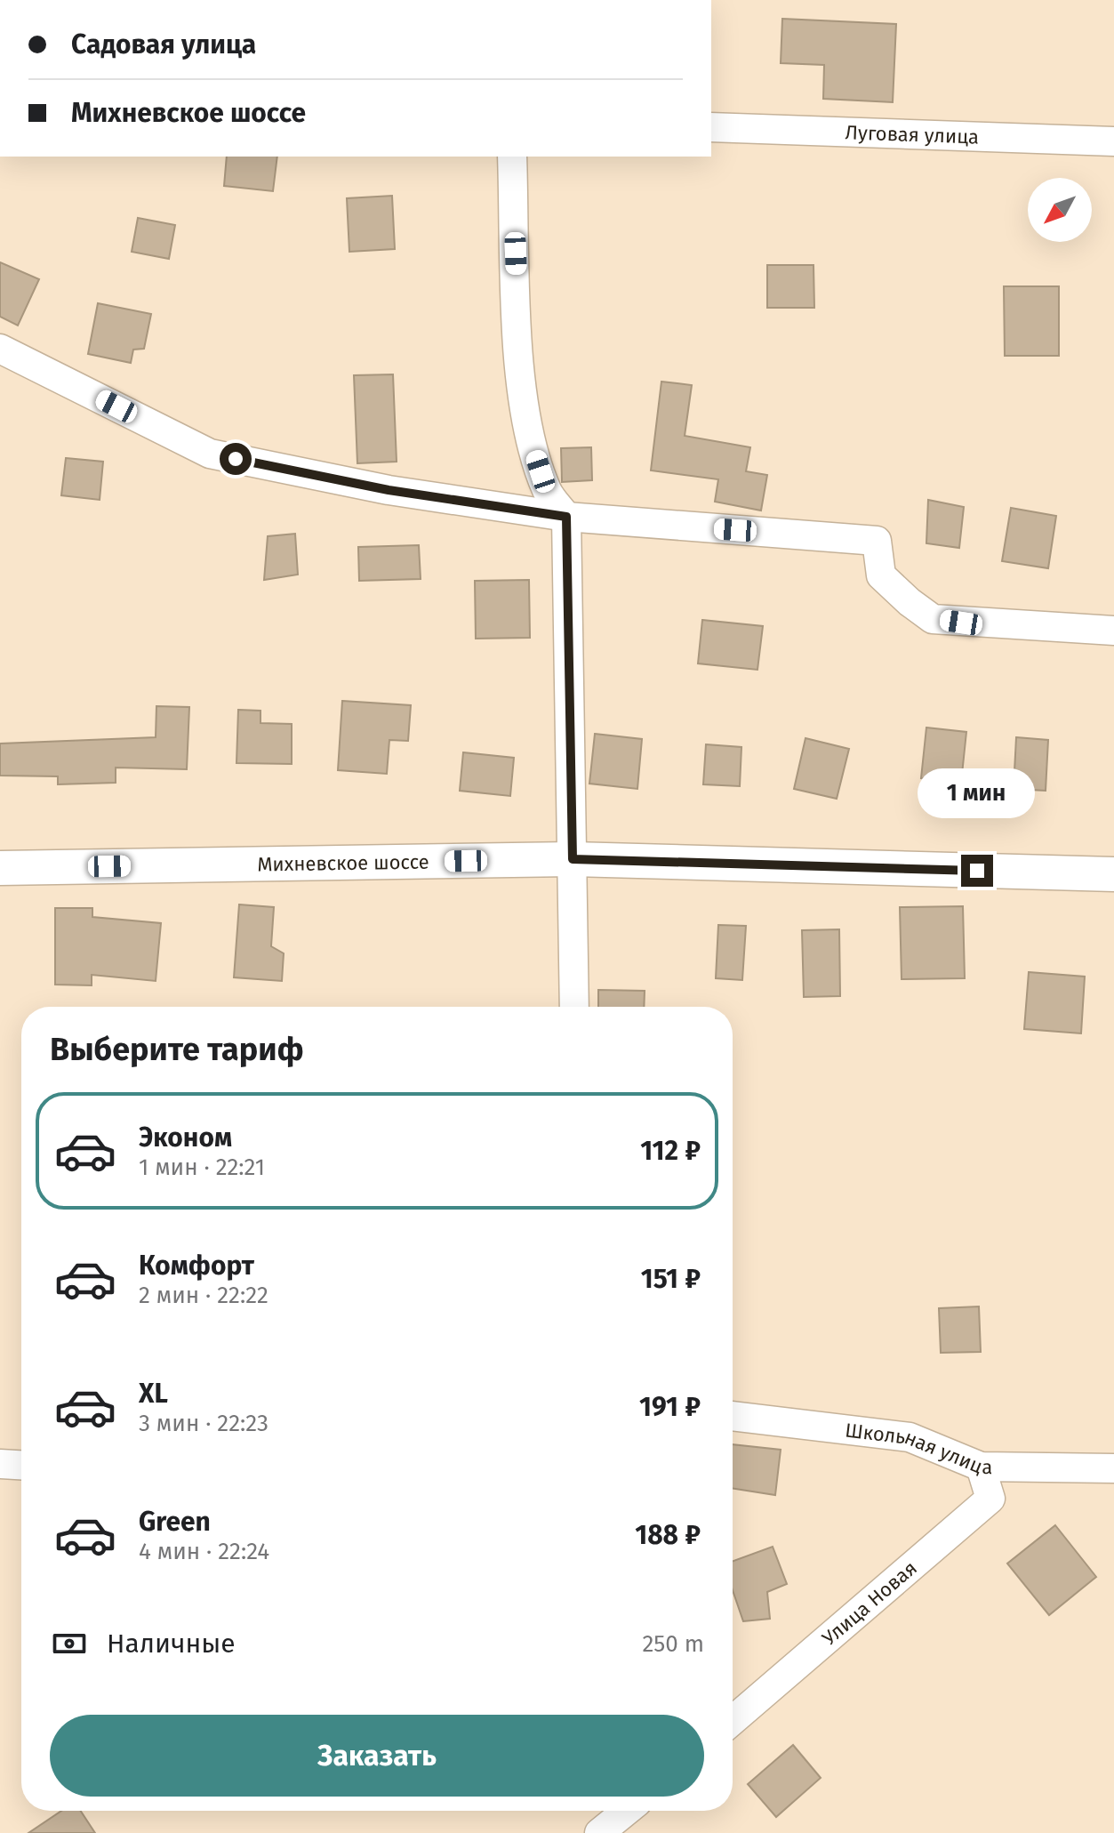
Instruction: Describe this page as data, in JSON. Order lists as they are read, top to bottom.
{
  "streets": {
    "street": [
      "Луговая улица",
      "Михневское шоссе",
      "Школьная улица",
      "Улица Новая"
    ]
  },
  "crossings": [
    ["Школьная улица", "Улица Новая"]
  ],
  "north": "bottom left",
  "page": {
    "banner": ["Садовая улица", "Михневское шоссе"],
    "bubble": "1 мин",
    "heading": "Выберите тариф",
    "list": [
      {
        "name": "Эконом",
        "note": "1 мин · 22:21",
        "value": "112 ₽"
      },
      {
        "name": "Комфорт",
        "note": "2 мин · 22:22",
        "value": "151 ₽"
      },
      {
        "name": "XL",
        "note": "3 мин · 22:23",
        "value": "191 ₽"
      },
      {
        "name": "Green",
        "note": "4 мин · 22:24",
        "value": "188 ₽"
      }
    ],
    "pay": ["Наличные", "250 m"],
    "buttons": "Заказать"
  }
}
